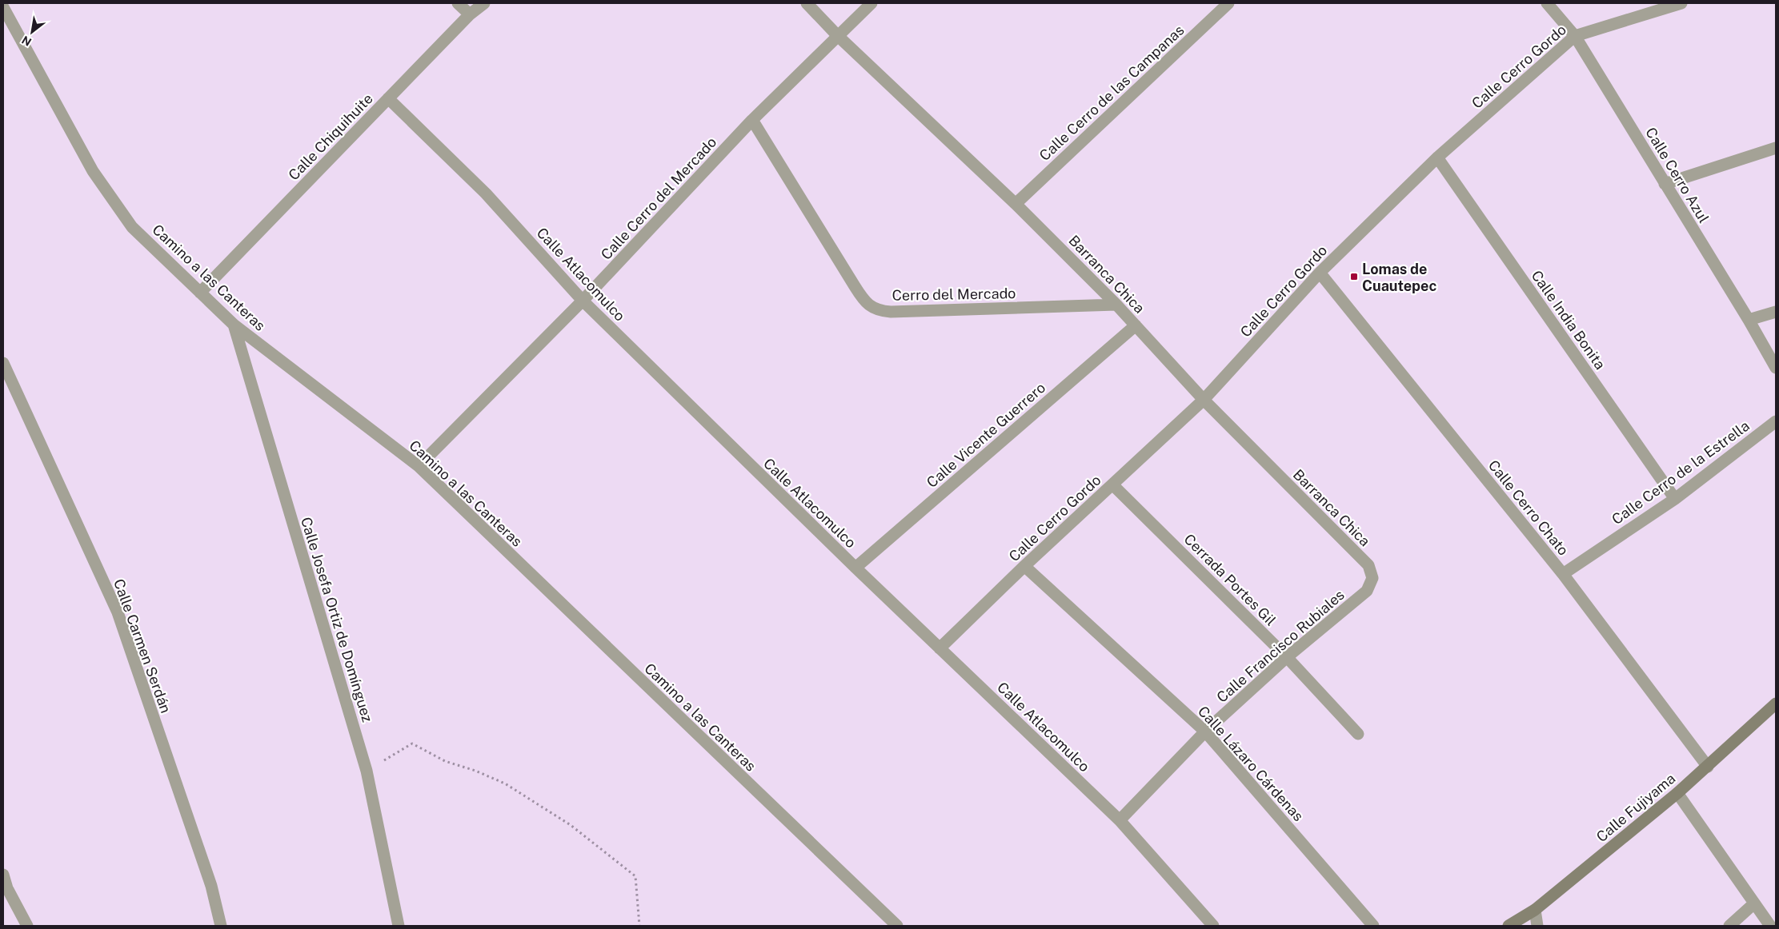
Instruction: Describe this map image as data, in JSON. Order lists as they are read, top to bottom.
{
  "streets": {
    "street": [
      "Calle Cerro Gordo",
      "Calle Cerro de las Campanas",
      "Calle Chiquihuite",
      "Calle Cerro Azul",
      "Calle Cerro del Mercado",
      "Calle Atlacomulco",
      "Barranca Chica",
      "Camino a las Canteras",
      "Cerro del Mercado",
      "Calle India Bonita",
      "Calle Vicente Guerrero",
      "Calle Cerro de la Estrella",
      "Calle Cerro Chato",
      "Cerrada Portes Gil",
      "Calle Josefa Ortiz de Domínguez",
      "Calle Carmen Serdán",
      "Calle Francisco Rubiales",
      "Calle Lázaro Cárdenas",
      "Calle Fujiyama"
    ]
  },
  "crossings": [
    ["Calle Cerro Gordo", "Calle Cerro Azul"],
    ["Calle Cerro Gordo", "Calle Atlacomulco"],
    ["Calle Cerro Gordo", "Barranca Chica"],
    ["Calle Cerro Gordo", "Calle India Bonita"],
    ["Calle Cerro Gordo", "Calle Cerro Chato"],
    ["Calle Cerro Gordo", "Cerrada Portes Gil"],
    ["Calle Cerro Gordo", "Calle Lázaro Cárdenas"],
    ["Calle Cerro de las Campanas", "Barranca Chica"],
    ["Calle Chiquihuite", "Calle Atlacomulco"],
    ["Calle Chiquihuite", "Camino a las Canteras"],
    ["Calle Cerro del Mercado", "Calle Atlacomulco"],
    ["Calle Cerro del Mercado", "Barranca Chica"],
    ["Calle Cerro del Mercado", "Camino a las Canteras"],
    ["Calle Cerro del Mercado", "Cerro del Mercado"],
    ["Calle Atlacomulco", "Calle Vicente Guerrero"],
    ["Calle Atlacomulco", "Calle Francisco Rubiales"],
    ["Barranca Chica", "Cerro del Mercado"],
    ["Barranca Chica", "Calle Vicente Guerrero"],
    ["Barranca Chica", "Calle Francisco Rubiales"],
    ["Camino a las Canteras", "Calle Josefa Ortiz de Domínguez"],
    ["Calle India Bonita", "Calle Cerro de la Estrella"],
    ["Calle Cerro de la Estrella", "Calle Cerro Chato"],
    ["Calle Cerro Chato", "Calle Fujiyama"],
    ["Cerrada Portes Gil", "Calle Francisco Rubiales"],
    ["Calle Francisco Rubiales", "Calle Lázaro Cárdenas"]
  ],
  "places": {
    "transit": ["Lomas de Cuautepec"]
  },
  "north": "bottom left"
}
